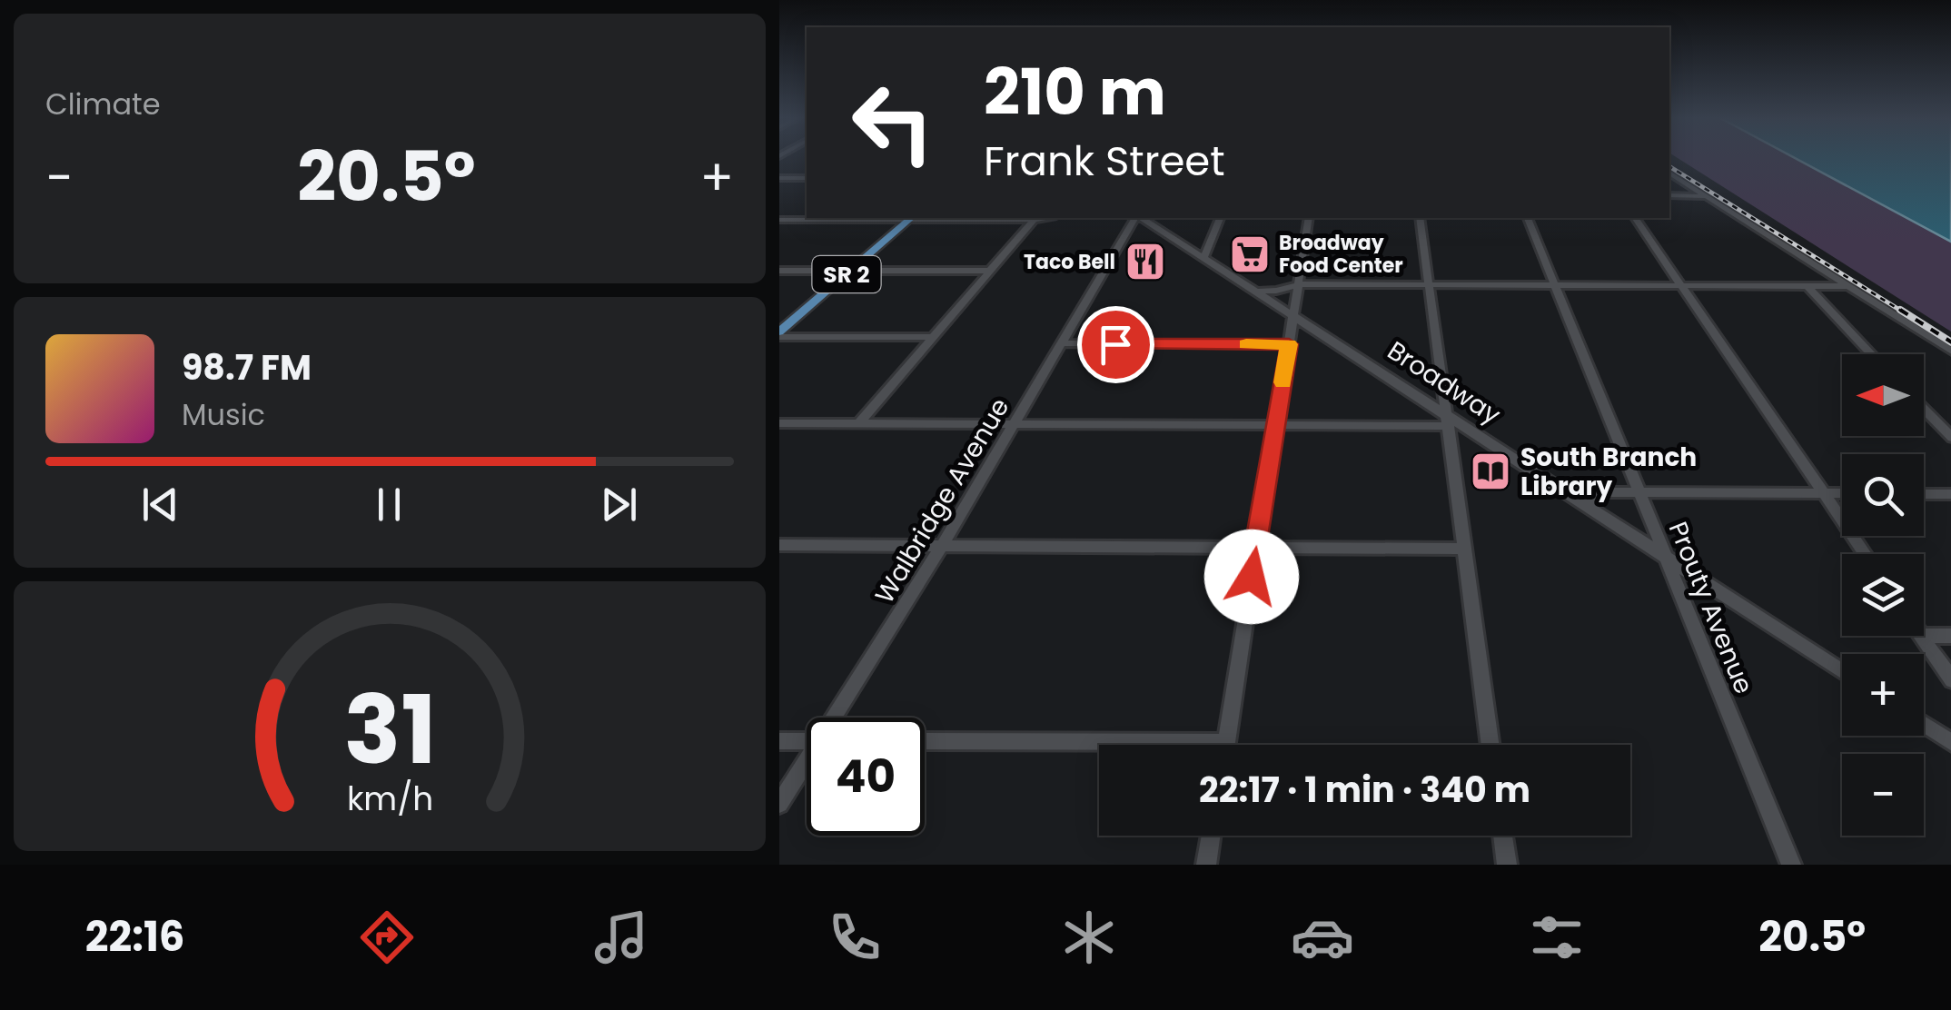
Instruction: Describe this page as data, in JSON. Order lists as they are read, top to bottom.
{
  "streets": {
    "main road": ["SR 2"],
    "street": ["Broadway", "Walbridge Avenue", "Prouty Avenue"]
  },
  "crossings": [
    ["Broadway", "Prouty Avenue"]
  ],
  "places": {
    "supermarket": ["Broadway Food Center"],
    "restaurant": ["Taco Bell"],
    "library": ["South Branch Library"]
  },
  "north": "left",
  "page": {
    "tile": "Climate",
    "turn": ["210 m", "Frank Street"],
    "heat": ["−", "20.5°", "+"],
    "song": ["98.7 FM", "Music"],
    "map_buttons": ["+", "−"],
    "limit": "40",
    "trip": "22:17 · 1 min · 340 m",
    "tabs": ["22:16", "20.5°"],
    "gauge": ["31", "km/h"]
  }
}
